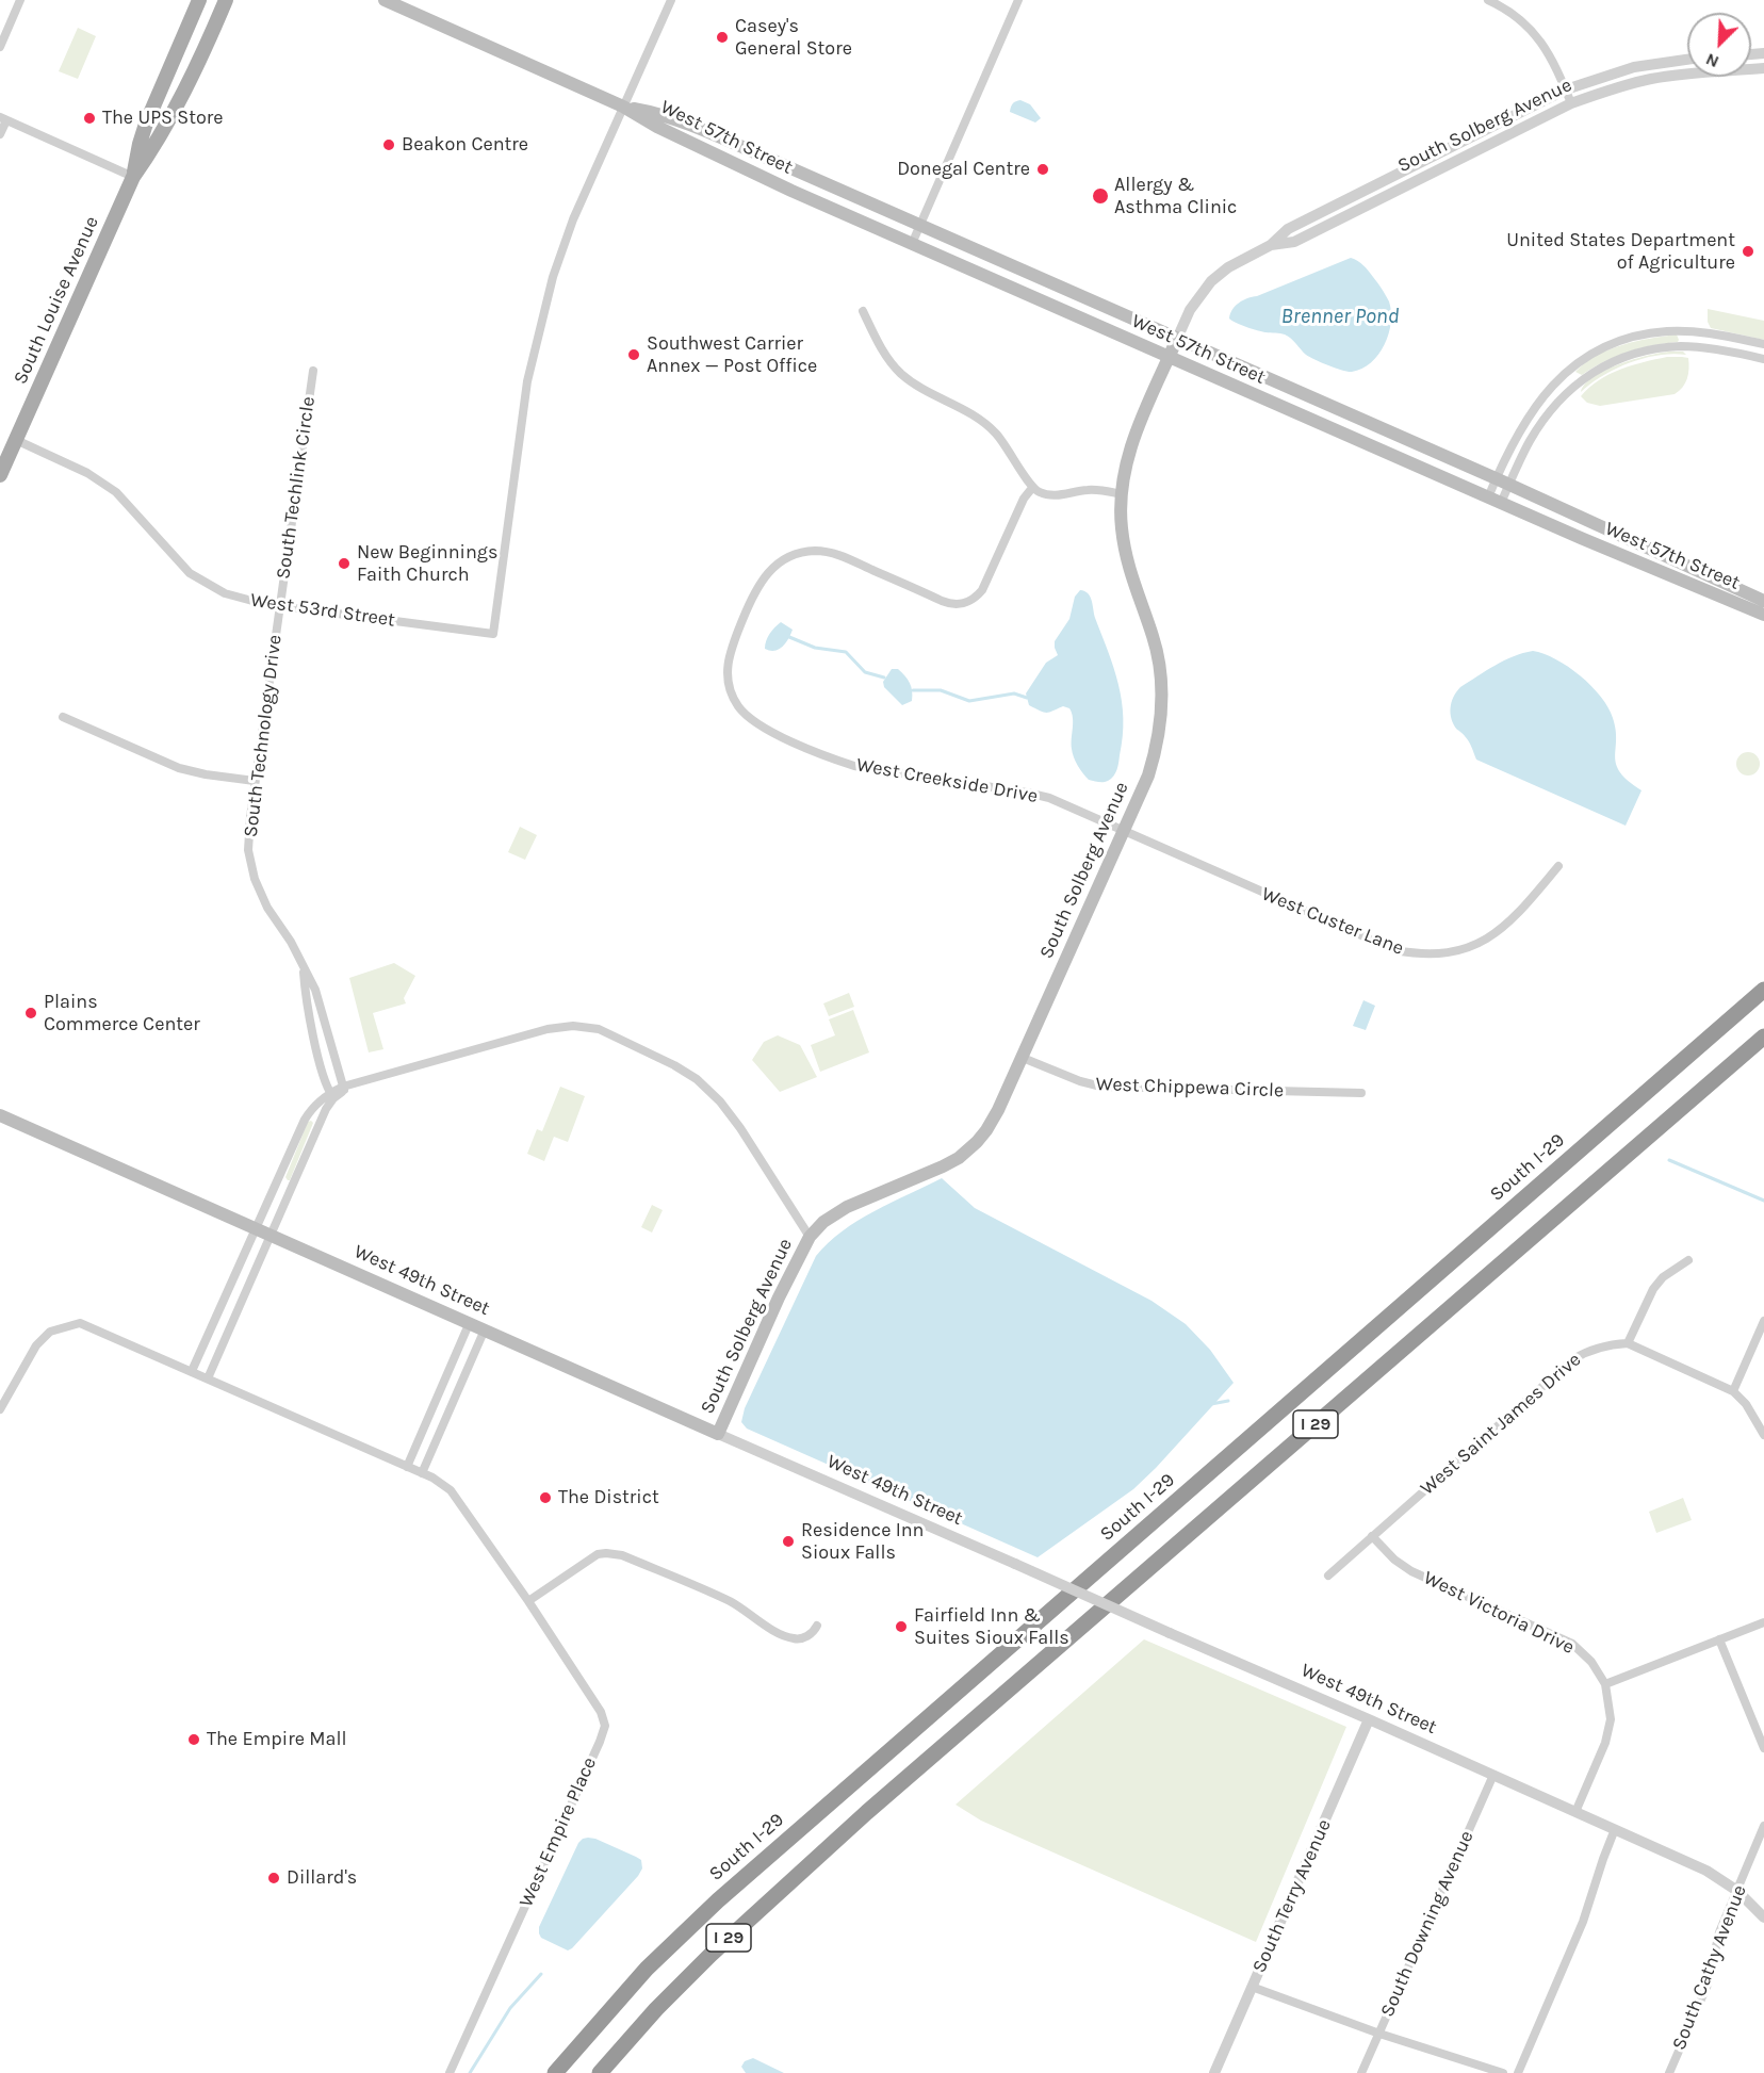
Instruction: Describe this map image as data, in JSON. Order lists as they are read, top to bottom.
{
  "streets": {
    "highway": ["South I-29", "I 29"],
    "main road": [
      "South Solberg Avenue",
      "West 57th Street",
      "South Louise Avenue",
      "West 49th Street"
    ],
    "street": [
      "South Techlink Circle",
      "West 53rd Street",
      "South Technology Drive",
      "West Creekside Drive",
      "West Custer Lane",
      "West Chippewa Circle",
      "West Saint James Drive",
      "West Victoria Drive",
      "West Empire Place",
      "South Terry Avenue",
      "South Downing Avenue",
      "South Cathy Avenue"
    ]
  },
  "crossings": [
    ["South Solberg Avenue", "West 57th Street"],
    ["South Solberg Avenue", "West Creekside Drive"],
    ["South Solberg Avenue", "West Custer Lane"],
    ["South Solberg Avenue", "West Chippewa Circle"],
    ["South Solberg Avenue", "West 49th Street"],
    ["West 57th Street", "West 53rd Street"],
    ["South Louise Avenue", "West 53rd Street"],
    ["South Techlink Circle", "West 53rd Street"],
    ["South Techlink Circle", "South Technology Drive"],
    ["West 53rd Street", "South Technology Drive"],
    ["West Creekside Drive", "West Custer Lane"],
    ["West 49th Street", "West Victoria Drive"],
    ["West 49th Street", "South Terry Avenue"],
    ["West 49th Street", "South Downing Avenue"],
    ["West 49th Street", "South Cathy Avenue"],
    ["West Saint James Drive", "West Victoria Drive"]
  ],
  "water": ["Brenner Pond"],
  "places": [
    "Casey's General Store",
    "The UPS Store",
    "Beakon Centre",
    "Donegal Centre",
    "Allergy & Asthma Clinic",
    "United States Department of Agriculture",
    "Southwest Carrier Annex — Post Office",
    "New Beginnings Faith Church",
    "Plains Commerce Center",
    "The District",
    "Residence Inn Sioux Falls",
    "Fairfield Inn & Suites Sioux Falls",
    "The Empire Mall",
    "Dillard's"
  ],
  "north": "bottom left"
}
